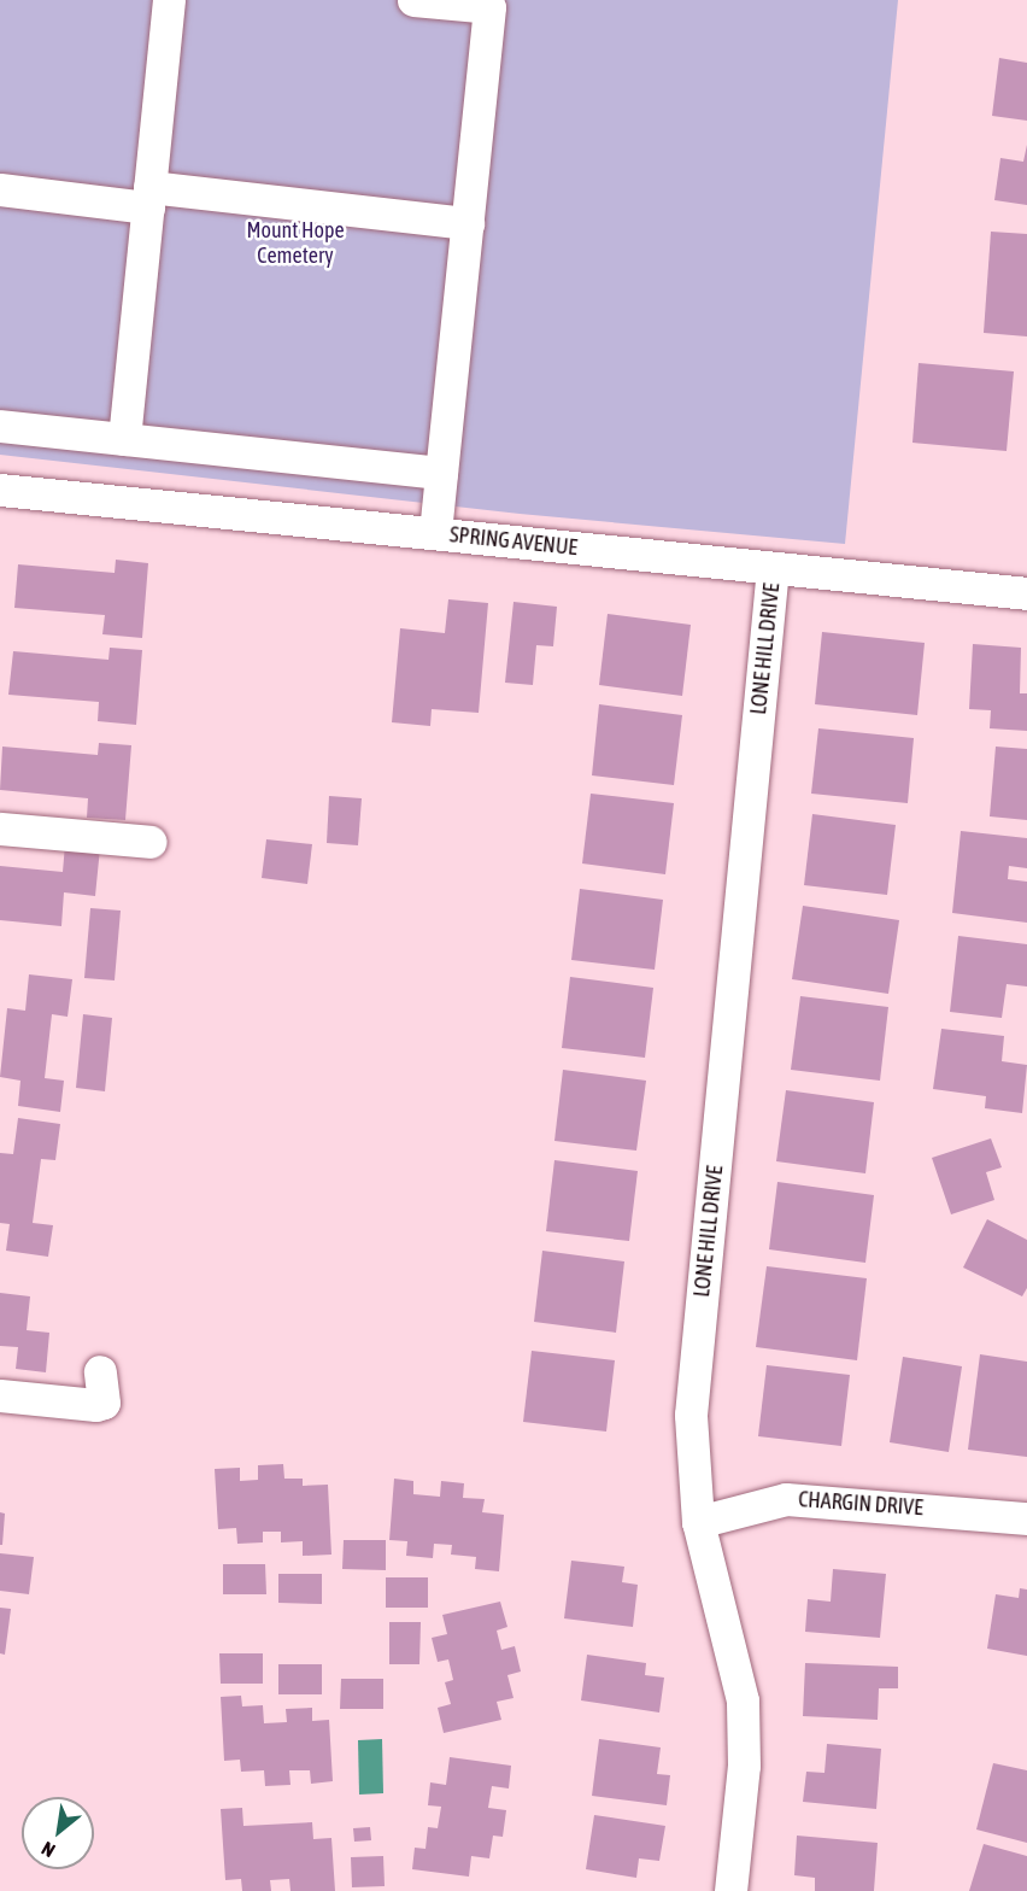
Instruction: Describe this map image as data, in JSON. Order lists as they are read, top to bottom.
{
  "streets": {
    "street": ["SPRING AVENUE", "LONE HILL DRIVE", "CHARGIN DRIVE"]
  },
  "crossings": [
    ["SPRING AVENUE", "LONE HILL DRIVE"],
    ["LONE HILL DRIVE", "CHARGIN DRIVE"]
  ],
  "parks": ["Mount Hope Cemetery"],
  "north": "bottom left"
}
